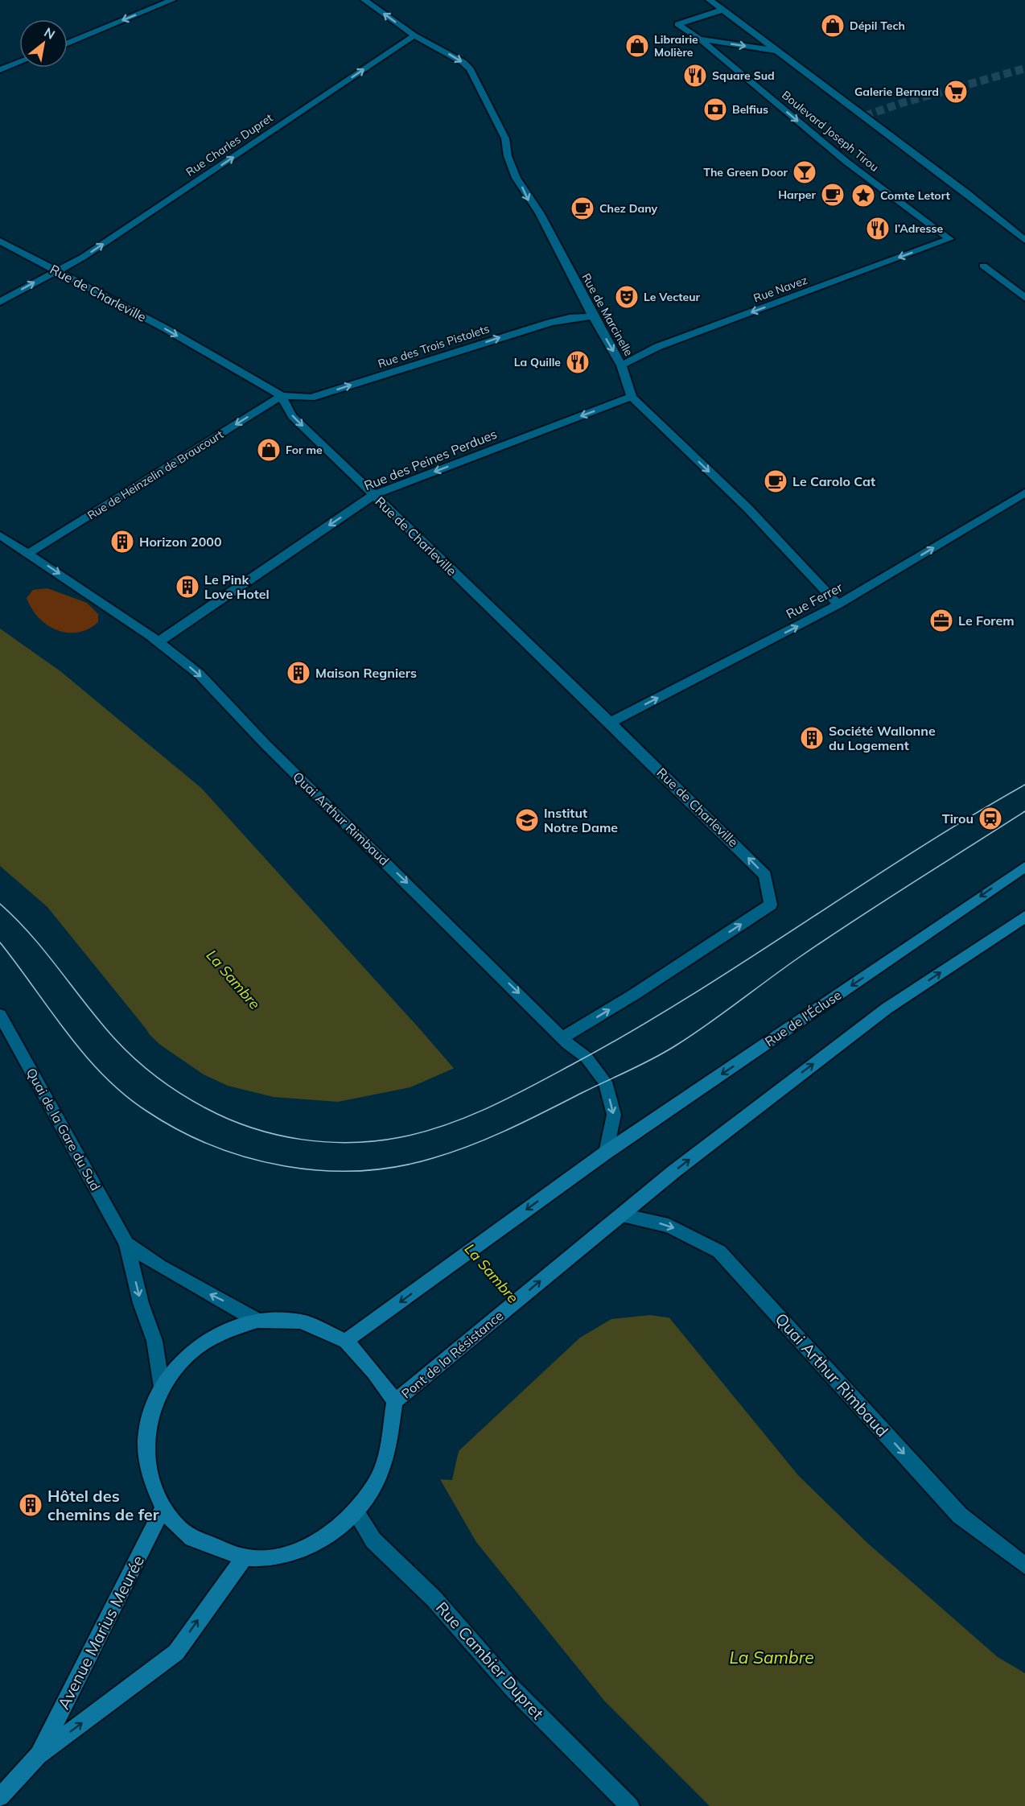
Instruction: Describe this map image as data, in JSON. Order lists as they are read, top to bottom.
{
  "streets": {
    "main road": ["Rue de l'Écluse", "Pont de la Résistance", "Avenue Marius Meurée"],
    "street": [
      "Boulevard Joseph Tirou",
      "Rue Charles Dupret",
      "Rue Navez",
      "Rue de Charleville",
      "Rue de Marcinelle",
      "Rue des Trois Pistolets",
      "Rue des Peines Perdues",
      "Rue de Heinzelin de Braucourt",
      "Rue Ferrer",
      "Quai Arthur Rimbaud",
      "Quai de la Gare du Sud",
      "Rue Cambier Dupret"
    ]
  },
  "crossings": [
    ["Boulevard Joseph Tirou", "Rue Navez"],
    ["Rue Charles Dupret", "Rue de Charleville"],
    ["Rue Charles Dupret", "Rue de Marcinelle"],
    ["Rue Navez", "Rue de Marcinelle"],
    ["Rue de Charleville", "Rue des Trois Pistolets"],
    ["Rue de Charleville", "Rue des Peines Perdues"],
    ["Rue de Charleville", "Rue de Heinzelin de Braucourt"],
    ["Rue de Charleville", "Rue Ferrer"],
    ["Rue de Charleville", "Quai Arthur Rimbaud"],
    ["Rue de Marcinelle", "Rue des Trois Pistolets"],
    ["Rue de Marcinelle", "Rue des Peines Perdues"],
    ["Rue de Marcinelle", "Rue Ferrer"],
    ["Rue des Trois Pistolets", "Rue de Heinzelin de Braucourt"],
    ["Rue des Peines Perdues", "Quai Arthur Rimbaud"],
    ["Rue de Heinzelin de Braucourt", "Quai Arthur Rimbaud"],
    ["Quai Arthur Rimbaud", "Rue de l'Écluse"],
    ["Quai Arthur Rimbaud", "Pont de la Résistance"]
  ],
  "one_way": [
    "Rue Charles Dupret",
    "Rue Navez",
    "Rue de Marcinelle",
    "Rue des Trois Pistolets",
    "Rue des Peines Perdues",
    "Rue de Heinzelin de Braucourt",
    "Rue Ferrer",
    "Quai Arthur Rimbaud",
    "Pont de la Résistance"
  ],
  "water": ["La Sambre"],
  "places": {
    "shop": ["Dépil Tech", "Librairie Molière", "For me"],
    "restaurant": ["Square Sud", "l’Adresse", "La Quille"],
    "supermarket": ["Galerie Bernard"],
    "bank": ["Belfius"],
    "bar": ["The Green Door"],
    "cafe": ["Harper", "Chez Dany", "Le Carolo Cat"],
    "place": ["Comte Letort"],
    "theatre": ["Le Vecteur"],
    "building": [
      "Horizon 2000",
      "Le Pink Love Hotel",
      "Maison Regniers",
      "Société Wallonne du Logement",
      "Hôtel des chemins de fer"
    ],
    "office": ["Le Forem"],
    "station": ["Tirou"],
    "school or university": ["Institut Notre Dame"]
  },
  "north": "top right"
}
